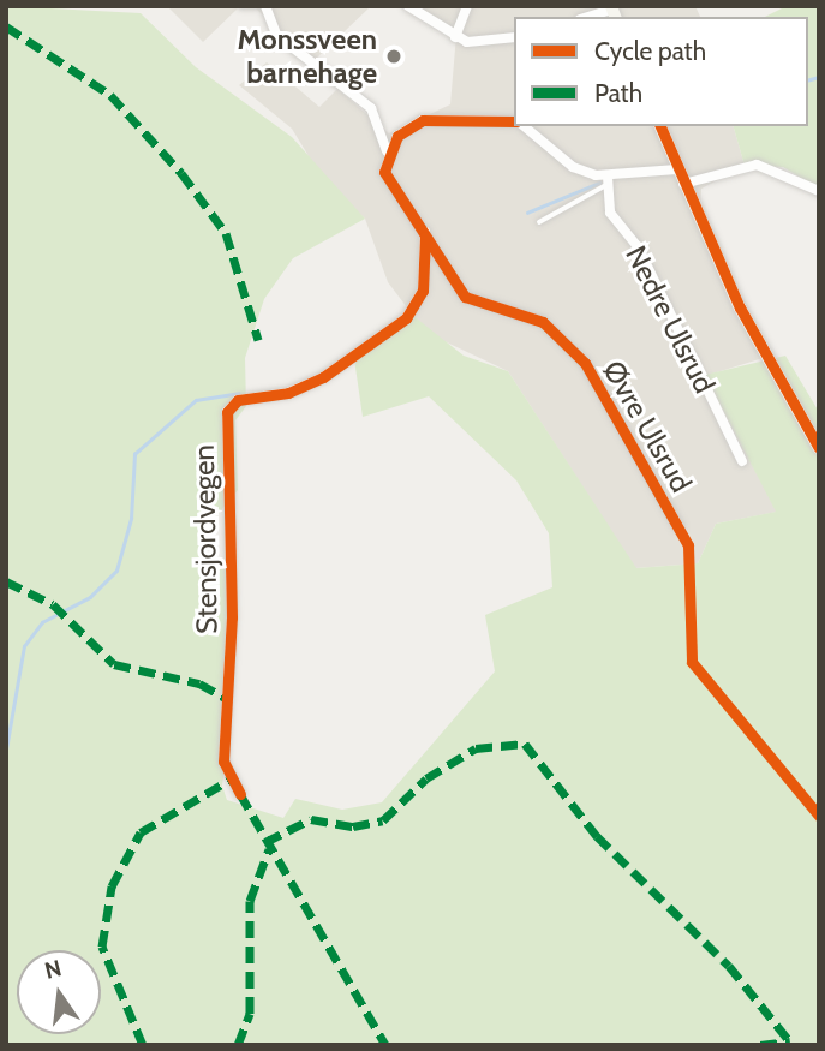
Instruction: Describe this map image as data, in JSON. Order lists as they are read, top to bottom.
{
  "streets": {
    "street": ["Nedre Ulsrud", "Øvre Ulsrud", "Stensjordvegen"]
  },
  "crossings": [
    ["Øvre Ulsrud", "Stensjordvegen"]
  ],
  "places": ["Monssveen barnehage"],
  "legend": ["Cycle path", "Path"],
  "north": "top"
}
